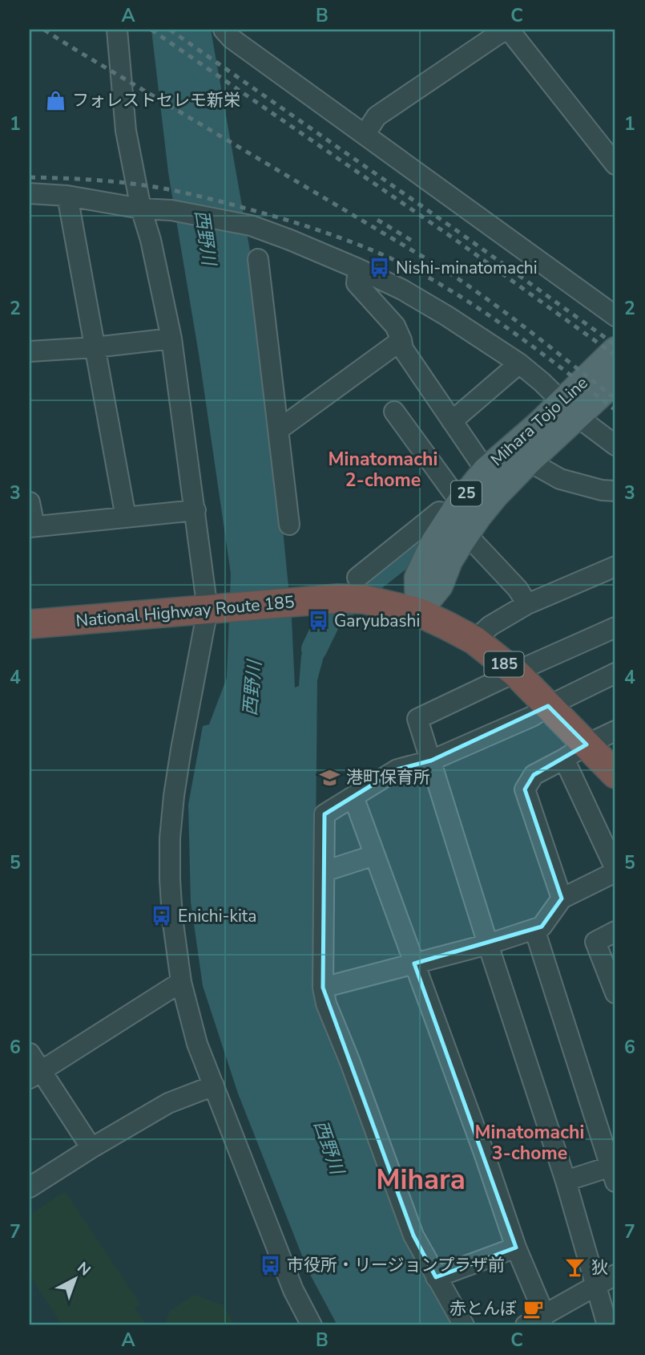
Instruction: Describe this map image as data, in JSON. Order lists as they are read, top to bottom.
{
  "streets": {
    "highway": ["National Highway Route 185", "185"],
    "main road": ["Mihara Tojo Line", "25"]
  },
  "crossings": [
    ["Mihara Tojo Line", "National Highway Route 185"]
  ],
  "districts": ["Minatomachi 2-chome", "Minatomachi 3-chome", "Mihara"],
  "water": ["西野川"],
  "places": {
    "shop": ["フォレストセレモ新栄"],
    "bus stop": [
      "Nishi-minatomachi",
      "Garyubashi",
      "Enichi-kita",
      "市役所・リージョンプラザ前"
    ],
    "school or university": ["港町保育所"],
    "bar": ["狄"],
    "cafe": ["赤とんぼ"]
  },
  "north": "top right",
  "grid": {
    "columns": ["A", "B", "C"],
    "rows": [
      "1",
      "2",
      "3",
      "4",
      "5",
      "6",
      "7"
    ]
  }
}
